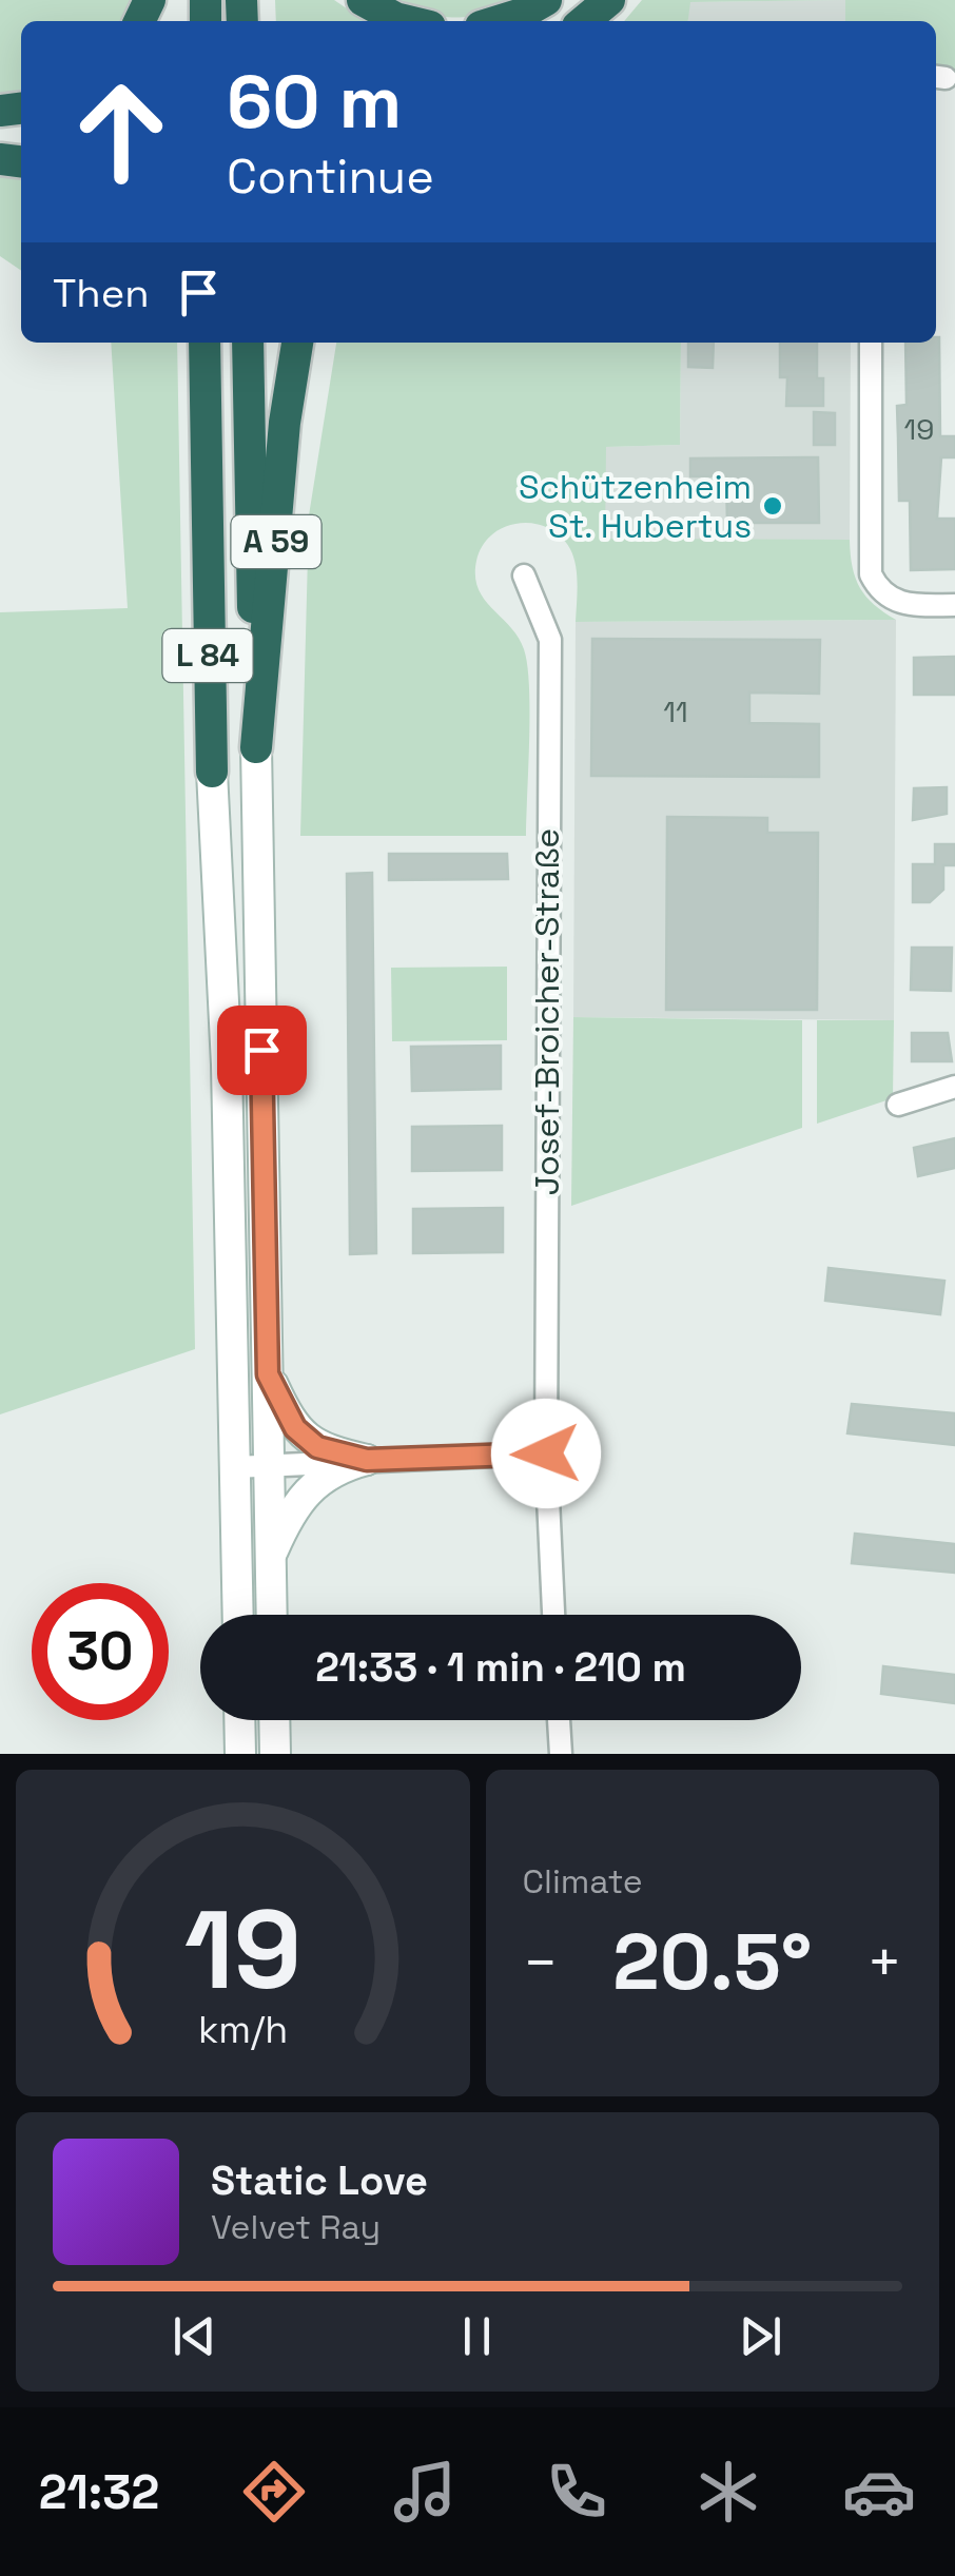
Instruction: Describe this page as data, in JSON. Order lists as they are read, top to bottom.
{
  "streets": {
    "highway": ["A 59", "L 84"],
    "street": ["Josef-Broicher-Straße"]
  },
  "crossings": [
    ["A 59", "L 84"]
  ],
  "places": ["Schützenheim St. Hubertus"],
  "house_numbers": ["19", "11"],
  "page": {
    "turn": ["60 m", "Continue"],
    "then": "Then",
    "limit": "30",
    "trip": "21:33 · 1 min · 210 m",
    "tile": "Climate",
    "heat": ["−", "20.5°", "+"],
    "song": ["Static Love", "Velvet Ray"],
    "tabs": "21:32",
    "gauge": ["19", "km/h"]
  }
}
